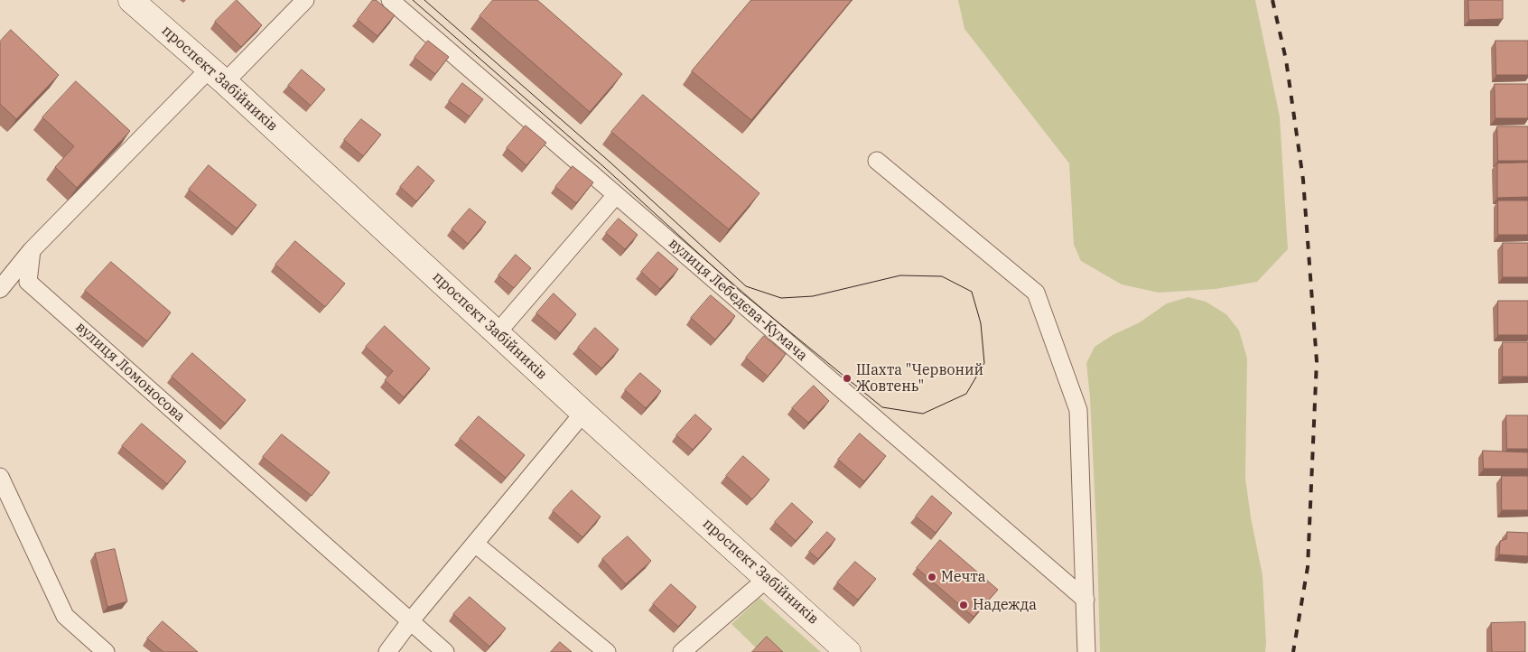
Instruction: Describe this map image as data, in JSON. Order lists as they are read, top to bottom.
{
  "streets": {
    "main road": ["проспект Забійників"],
    "street": ["вулиця Лебедєва-Кумача", "вулиця Ломоносова"]
  },
  "places": ["Шахта \"Червоний Жовтень\"", "Мечта", "Надежда"]
}
